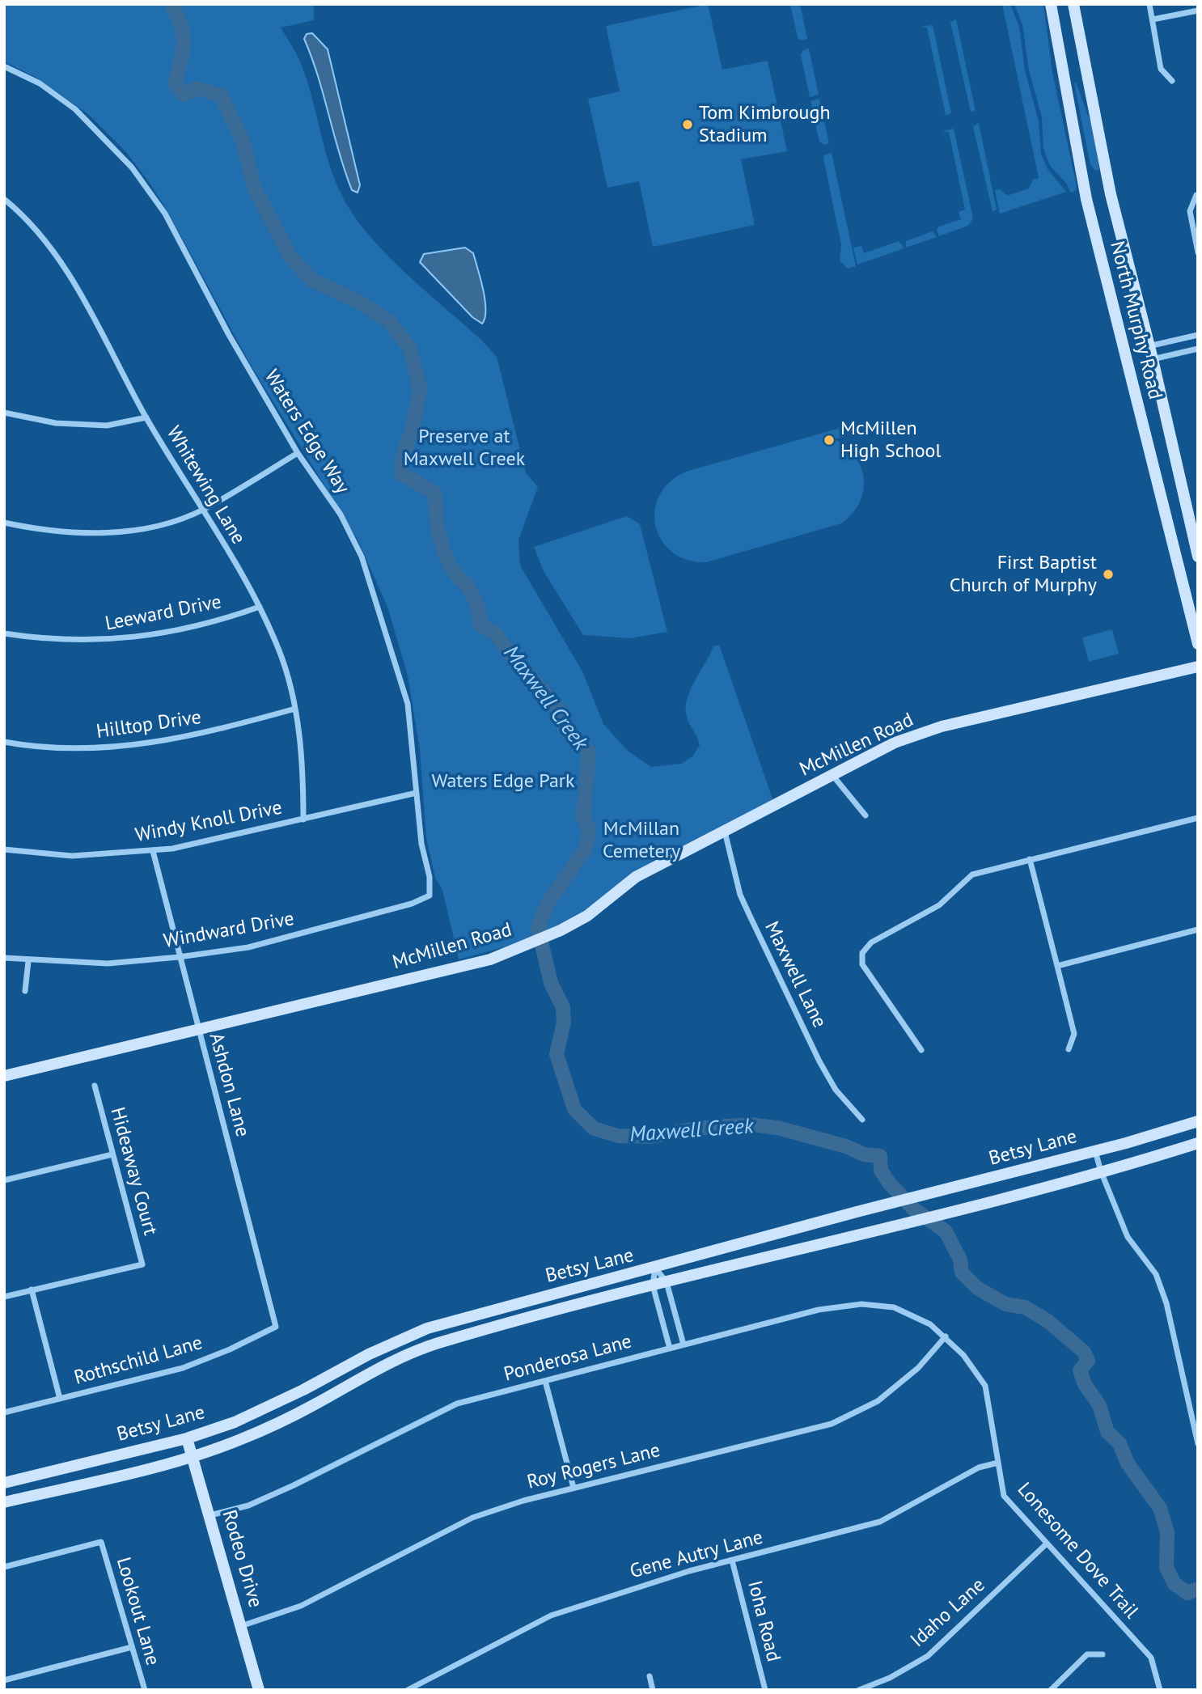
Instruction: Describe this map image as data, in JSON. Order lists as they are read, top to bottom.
{
  "streets": {
    "main road": [
      "North Murphy Road",
      "McMillen Road",
      "Betsy Lane",
      "Rodeo Drive"
    ],
    "street": [
      "Waters Edge Way",
      "Whitewing Lane",
      "Leeward Drive",
      "Hilltop Drive",
      "Windy Knoll Drive",
      "Windward Drive",
      "Maxwell Lane",
      "Ashdon Lane",
      "Hideaway Court",
      "Ponderosa Lane",
      "Rothschild Lane",
      "Roy Rogers Lane",
      "Lonesome Dove Trail",
      "Gene Autry Lane",
      "Lookout Lane",
      "Idaho Lane",
      "Ioha Road"
    ]
  },
  "crossings": [
    ["Waters Edge Way", "Windy Knoll Drive"],
    ["Waters Edge Way", "Windward Drive"],
    ["Whitewing Lane", "Leeward Drive"],
    ["Whitewing Lane", "Hilltop Drive"],
    ["Whitewing Lane", "Windy Knoll Drive"],
    ["McMillen Road", "Maxwell Lane"],
    ["McMillen Road", "Ashdon Lane"],
    ["Windy Knoll Drive", "Ashdon Lane"],
    ["Windward Drive", "Ashdon Lane"],
    ["Ashdon Lane", "Rothschild Lane"],
    ["Betsy Lane", "Rodeo Drive"],
    ["Ponderosa Lane", "Roy Rogers Lane"],
    ["Ponderosa Lane", "Lonesome Dove Trail"],
    ["Ponderosa Lane", "Rodeo Drive"],
    ["Roy Rogers Lane", "Lonesome Dove Trail"],
    ["Roy Rogers Lane", "Rodeo Drive"],
    ["Lonesome Dove Trail", "Gene Autry Lane"],
    ["Lonesome Dove Trail", "Idaho Lane"],
    ["Gene Autry Lane", "Ioha Road"]
  ],
  "water": ["Maxwell Creek"],
  "parks": ["Preserve at Maxwell Creek", "Waters Edge Park", "McMillan Cemetery"],
  "places": ["Tom Kimbrough Stadium", "McMillen High School", "First Baptist Church of Murphy"]
}
